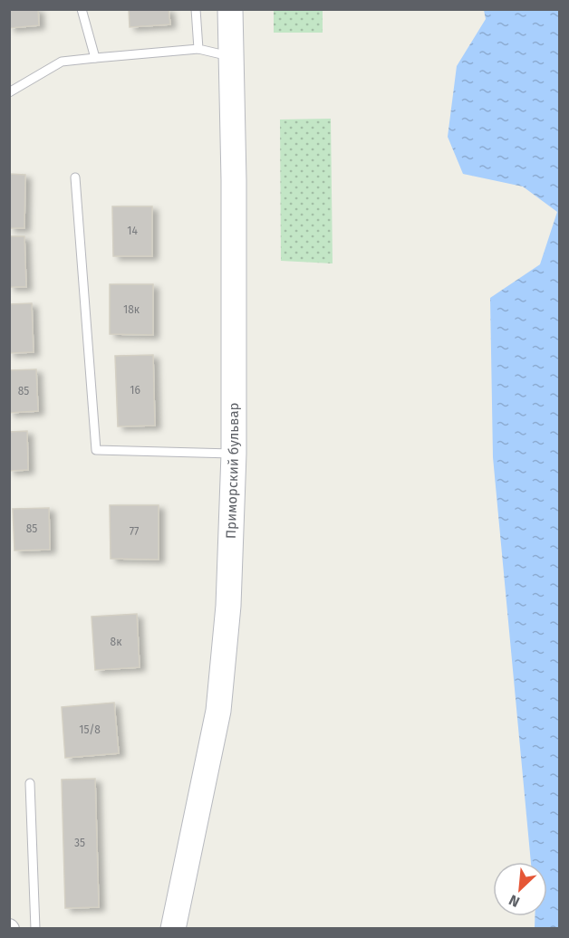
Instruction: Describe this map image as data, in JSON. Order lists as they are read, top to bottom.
{
  "streets": {
    "street": ["Приморский бульвар"]
  },
  "house_numbers": [
    "14",
    "18к",
    "16",
    "85",
    "85",
    "77",
    "8к",
    "15/8",
    "35"
  ],
  "north": "bottom left"
}
